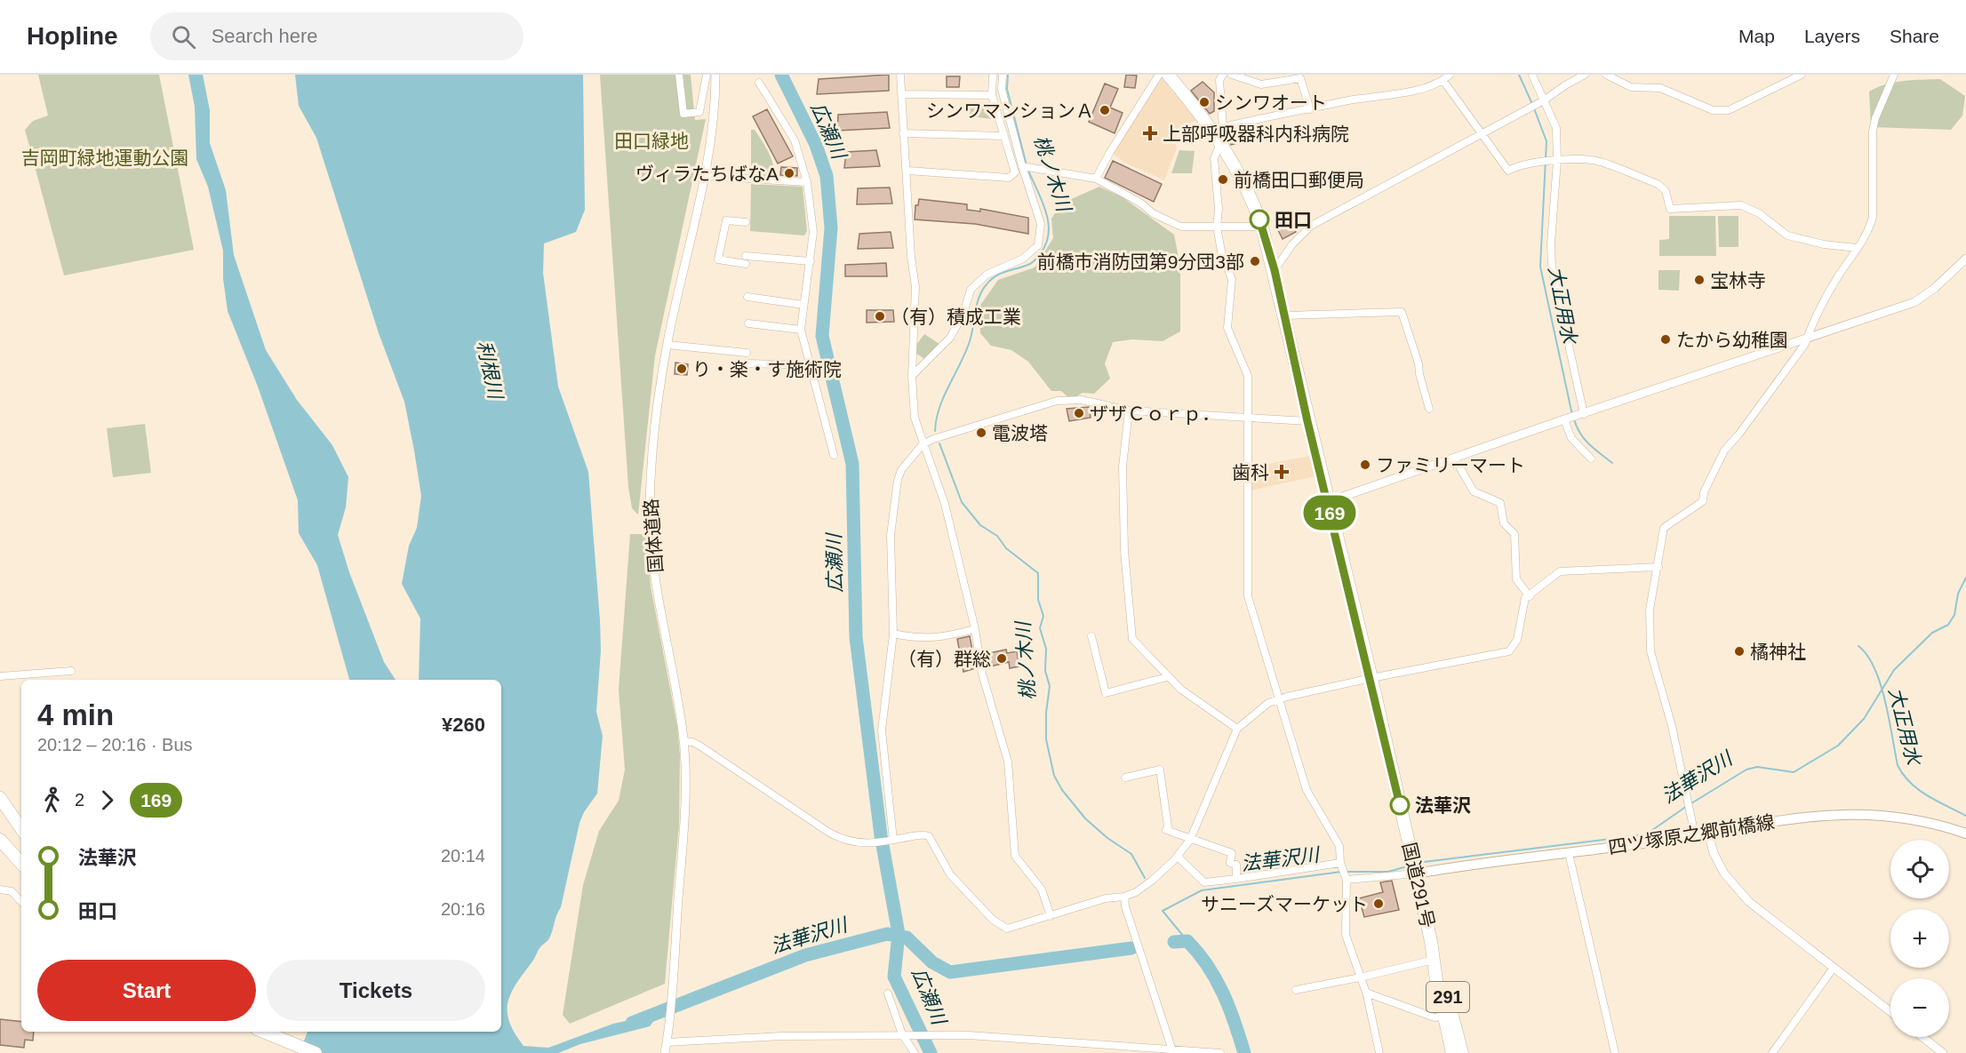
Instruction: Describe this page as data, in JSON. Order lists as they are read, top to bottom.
{
  "streets": {
    "highway": ["国道291号", "291"],
    "main road": ["四ツ塚原之郷前橋線"],
    "street": ["国体道路"]
  },
  "crossings": [
    ["四ツ塚原之郷前橋線", "国道291号"]
  ],
  "water": [
    "広瀬川",
    "桃ノ木川",
    "大正用水",
    "利根川",
    "法華沢川"
  ],
  "parks": ["田口緑地", "吉岡町緑地運動公園"],
  "places": {
    "other": [
      "シンワオート",
      "シンワマンションＡ",
      "ヴィラたちばなA",
      "前橋田口郵便局",
      "田口",
      "前橋市消防団第9分団3部",
      "宝林寺",
      "（有）積成工業",
      "たから幼稚園",
      "り・楽・す施術院",
      "ザザＣｏｒｐ．",
      "電波塔",
      "ファミリーマート",
      "橘神社",
      "（有）群総",
      "法華沢",
      "サニーズマーケット"
    ],
    "health": ["上部呼吸器科内科病院", "歯科"]
  },
  "lines": ["bus line 169"],
  "page": {
    "header": "Hopline",
    "search": "Search here",
    "nav": ["Map", "Layers", "Share"],
    "on_map": "169",
    "heading": ["4 min", "20:12 – 20:16 · Bus", "¥260"],
    "legs": ["2", "169"],
    "list": [
      {
        "name": "法華沢",
        "value": "20:14"
      },
      {
        "name": "田口",
        "value": "20:16"
      }
    ],
    "map_buttons": ["+", "−"],
    "buttons": ["Start", "Tickets"]
  }
}
